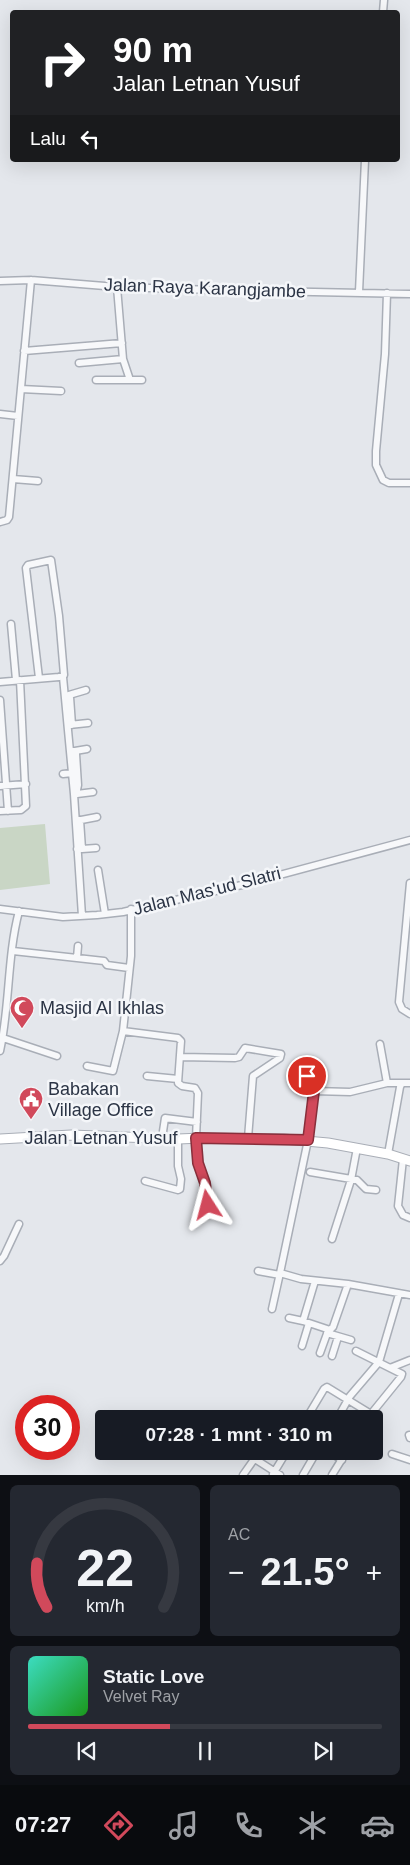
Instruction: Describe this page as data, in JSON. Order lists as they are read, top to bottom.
{
  "streets": {
    "street": ["Jalan Raya Karangjambe", "Jalan Mas'ud Slatri", "Jalan Letnan Yusuf"]
  },
  "places": {
    "mosque": ["Masjid Al Ikhlas"],
    "public building": ["Babakan Village Office"]
  },
  "page": {
    "turn": ["90 m", "Jalan Letnan Yusuf"],
    "then": "Lalu",
    "limit": "30",
    "trip": "07:28 · 1 mnt · 310 m",
    "tile": "AC",
    "heat": ["−", "21.5°", "+"],
    "song": ["Static Love", "Velvet Ray"],
    "tabs": "07:27",
    "gauge": ["22", "km/h"]
  }
}
